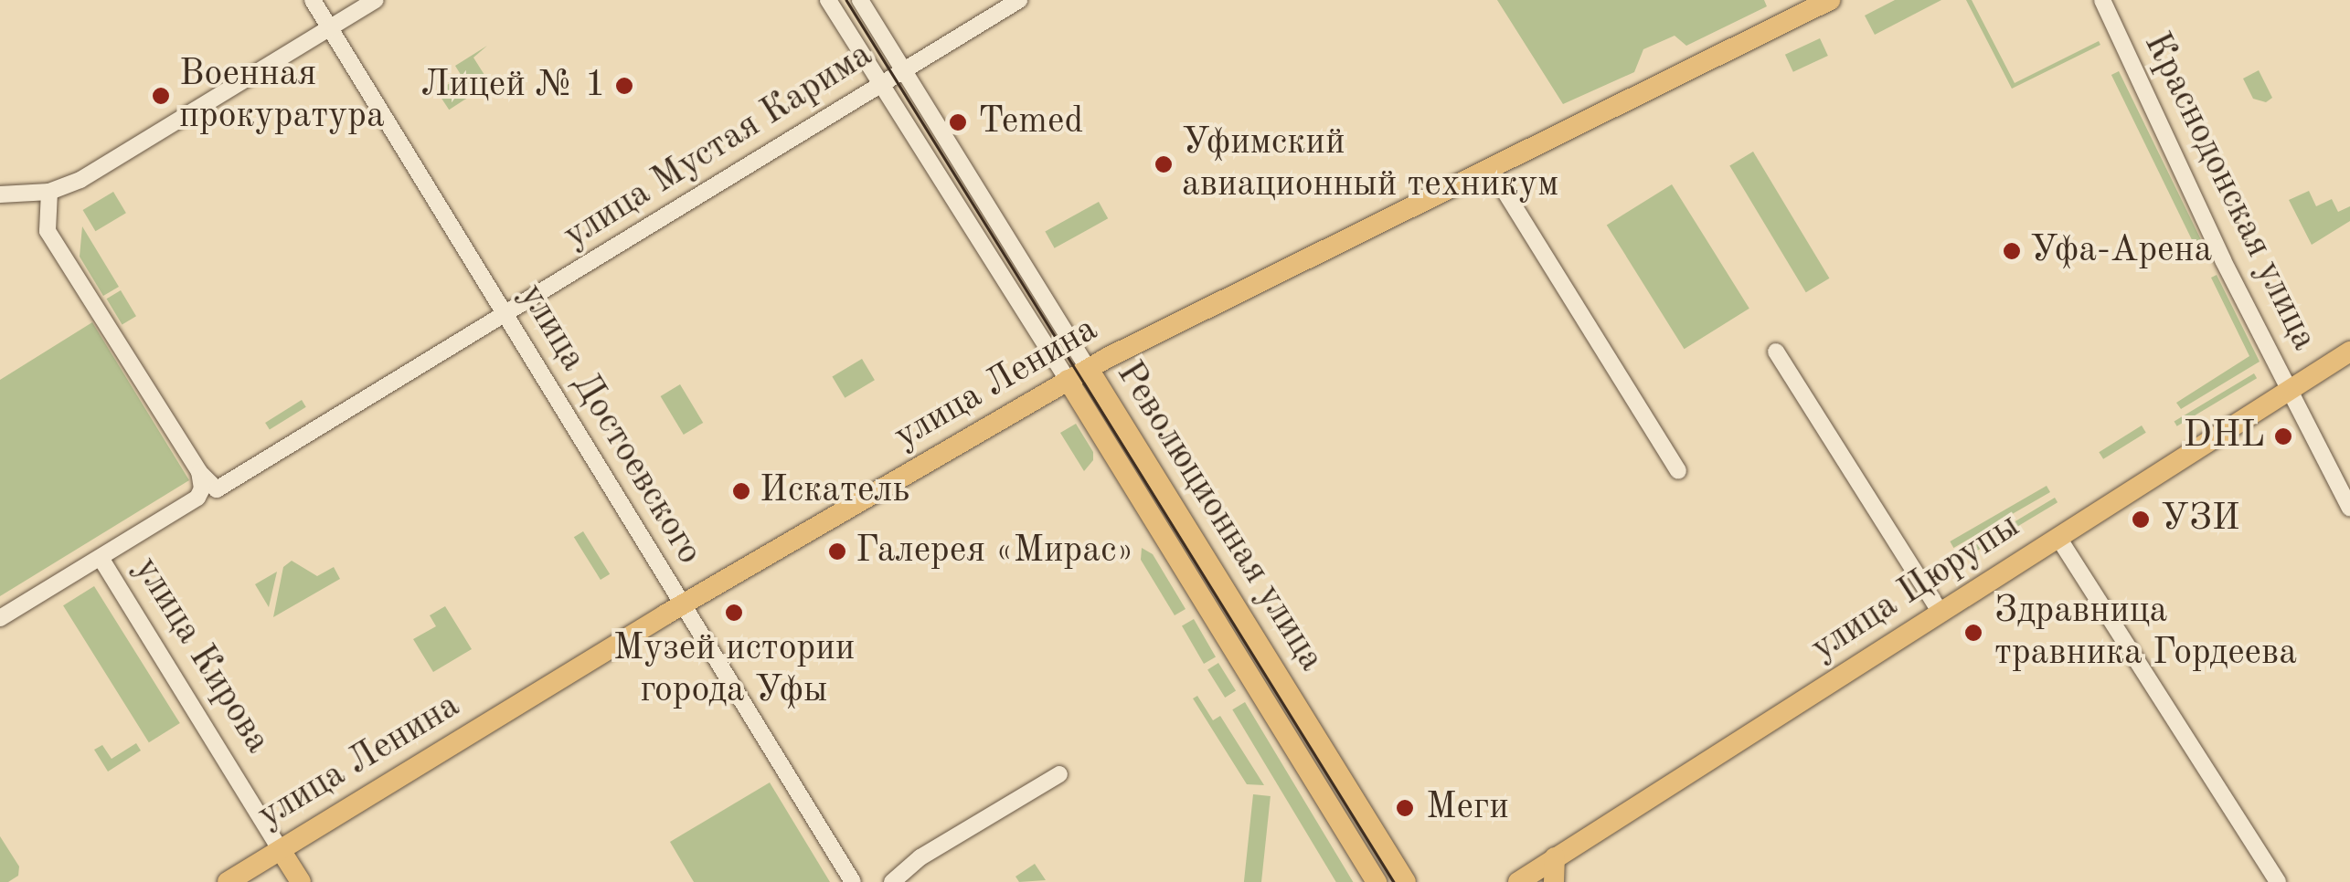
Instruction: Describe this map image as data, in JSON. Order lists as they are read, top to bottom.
{
  "streets": {
    "main road": [
      "улица Ленина",
      "Революционная улица",
      "улица Цюрупы",
      "улица Кирова"
    ],
    "street": ["улица Мустая Карима", "Краснодонская улица", "улица Достоевского"]
  },
  "crossings": [
    ["улица Мустая Карима", "улица Достоевского"],
    ["улица Мустая Карима", "Революционная улица"],
    ["Краснодонская улица", "улица Цюрупы"],
    ["улица Ленина", "улица Достоевского"],
    ["улица Ленина", "Революционная улица"],
    ["улица Ленина", "улица Кирова"]
  ],
  "places": [
    "Лицей № 1",
    "Военная прокуратура",
    "Temed",
    "Уфимский авиационный техникум",
    "Уфа-Арена",
    "DHL",
    "Искатель",
    "УЗИ",
    "Галерея «Мирас»",
    "Музей истории города Уфы",
    "Здравница травника Гордеева",
    "Меги"
  ]
}
